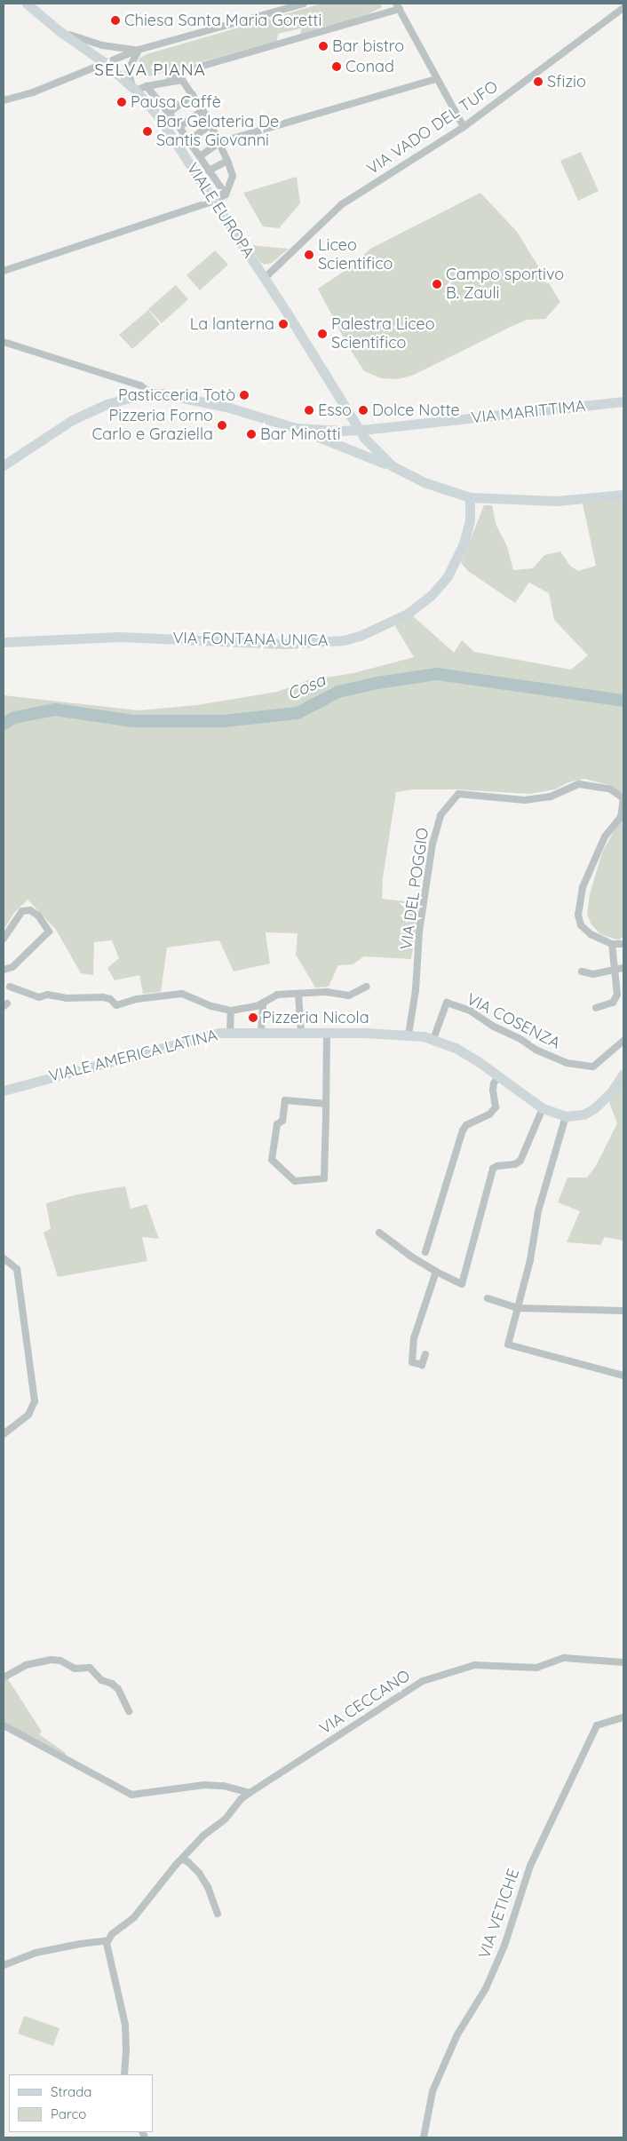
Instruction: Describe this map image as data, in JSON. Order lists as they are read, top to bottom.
{
  "streets": {
    "main road": [
      "VIALE EUROPA",
      "VIA MARITTIMA",
      "VIA FONTANA UNICA",
      "VIALE AMERICA LATINA"
    ],
    "street": [
      "VIA VADO DEL TUFO",
      "VIA DEL POGGIO",
      "VIA COSENZA",
      "VIA CECCANO",
      "VIA VETICHE"
    ]
  },
  "crossings": [
    ["VIA VADO DEL TUFO", "VIALE EUROPA"],
    ["VIALE EUROPA", "VIA MARITTIMA"],
    ["VIA DEL POGGIO", "VIALE AMERICA LATINA"],
    ["VIA COSENZA", "VIALE AMERICA LATINA"]
  ],
  "districts": ["SELVA PIANA"],
  "water": ["Cosa"],
  "places": [
    "Chiesa Santa Maria Goretti",
    "Bar bistro",
    "Conad",
    "Sfizio",
    "Pausa Caffè",
    "Bar Gelateria De Santis Giovanni",
    "Liceo Scientifico",
    "Campo sportivo B. Zauli",
    "La lanterna",
    "Palestra Liceo Scientifico",
    "Pasticceria Totò",
    "Esso",
    "Dolce Notte",
    "Pizzeria Forno Carlo e Graziella",
    "Bar Minotti",
    "Pizzeria Nicola"
  ],
  "legend": ["Strada", "Parco"]
}
